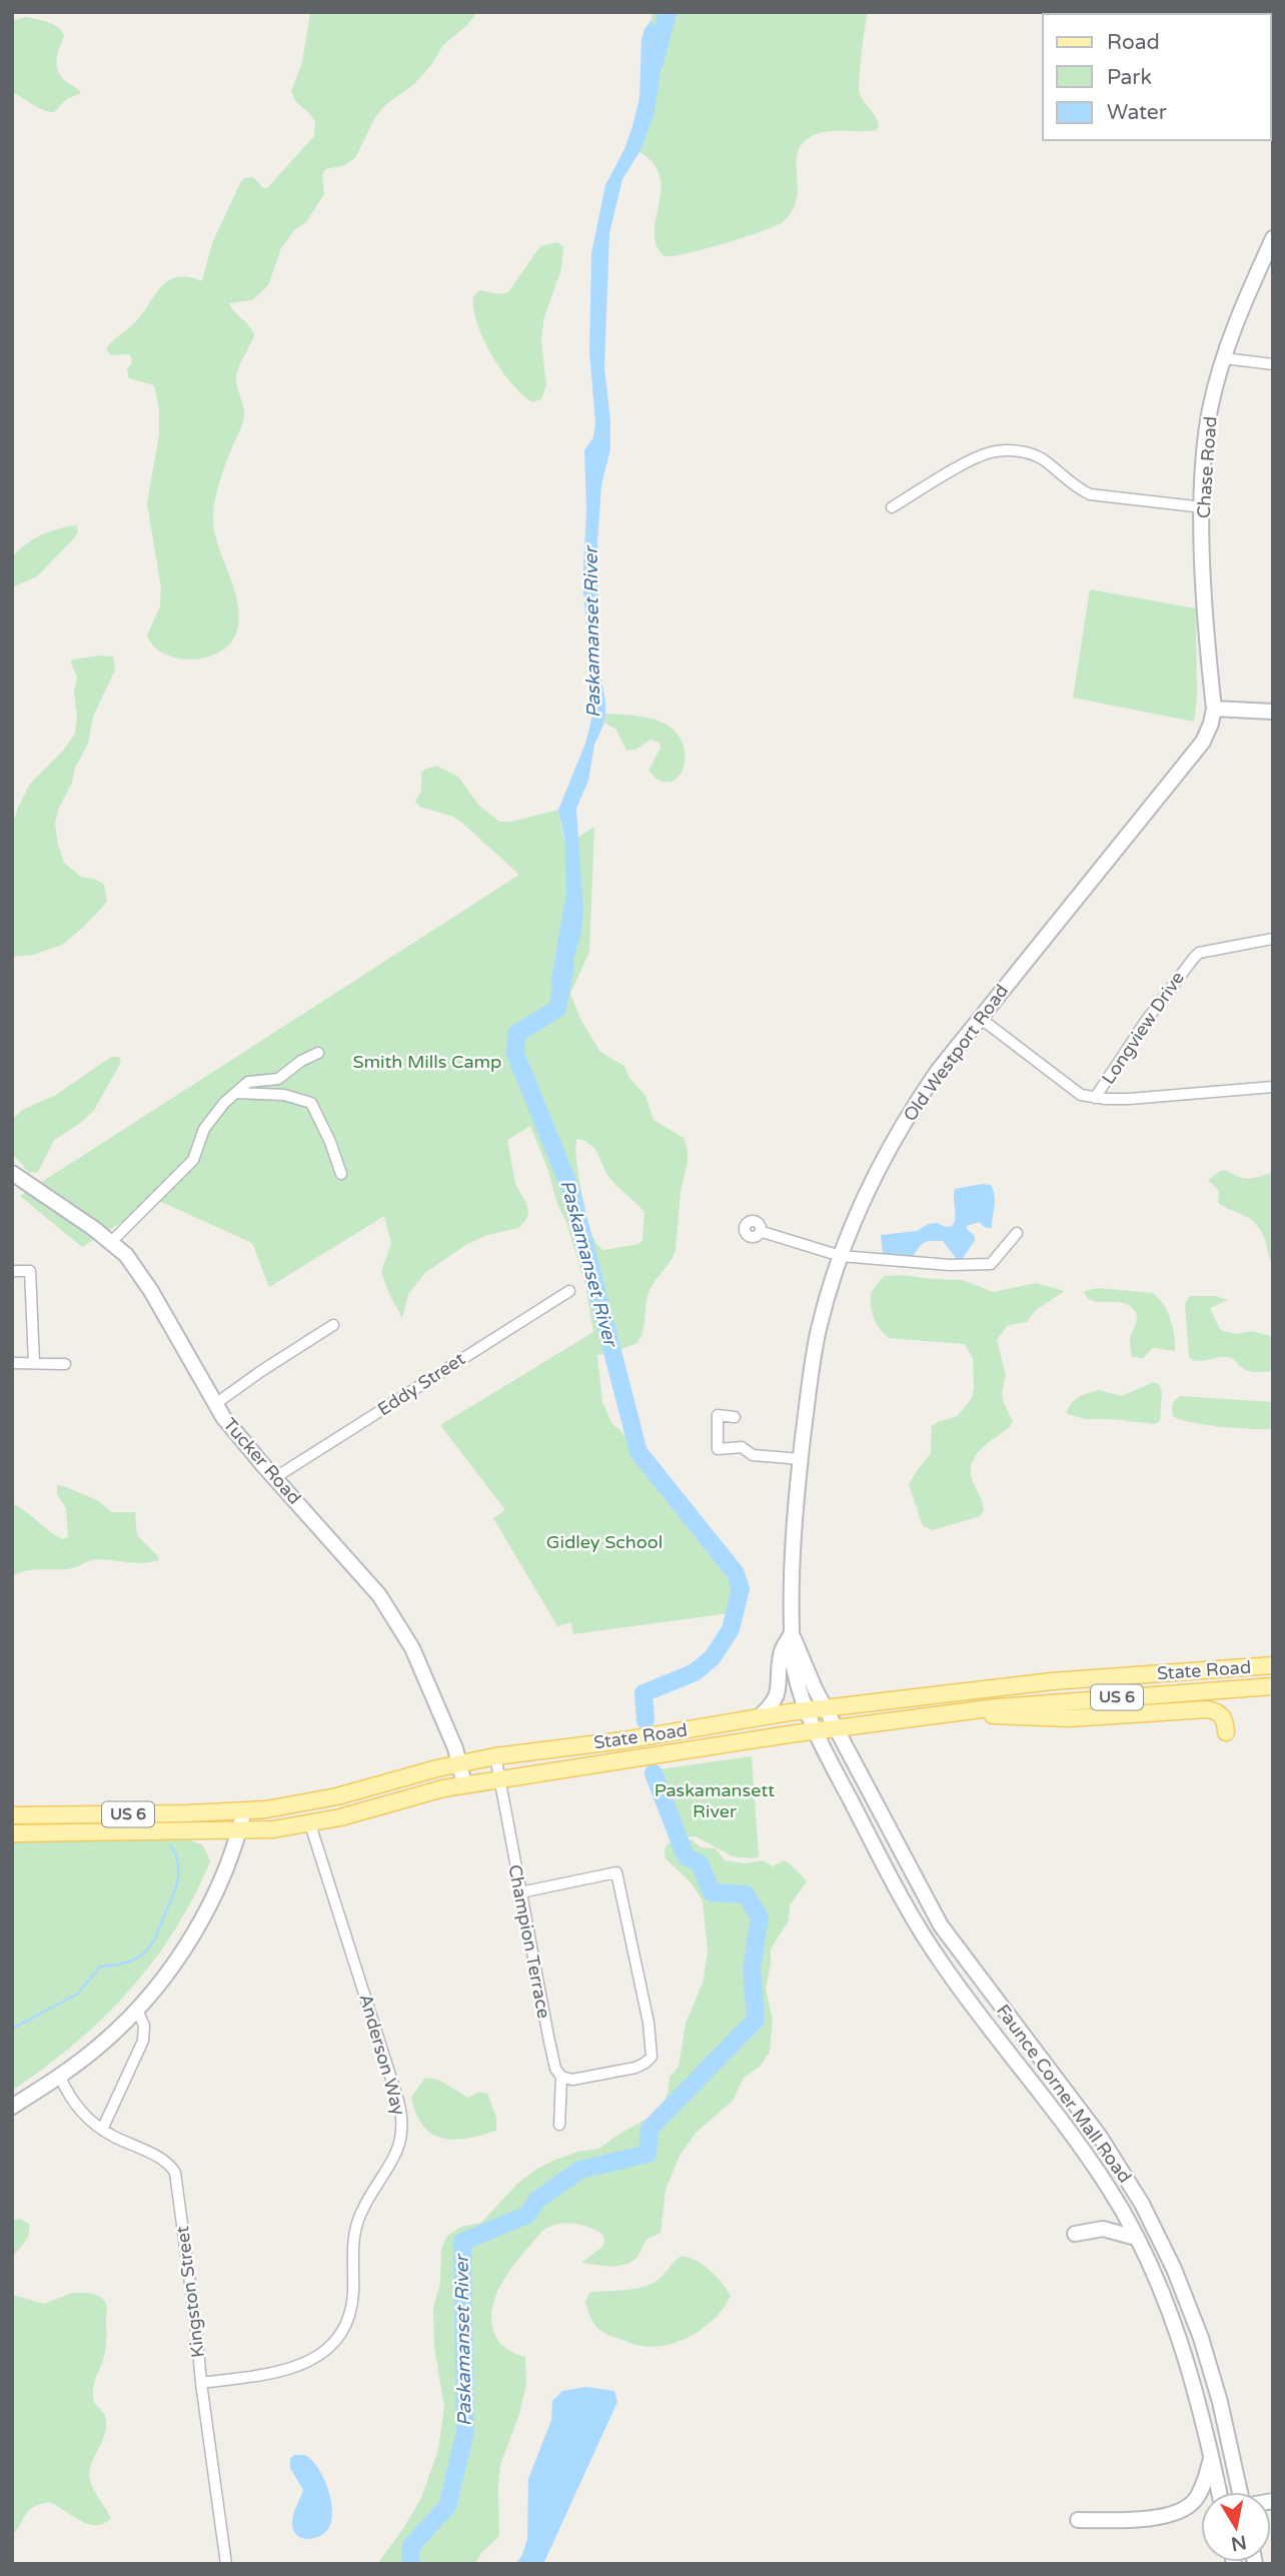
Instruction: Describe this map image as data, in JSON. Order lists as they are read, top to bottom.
{
  "streets": {
    "main road": [
      "Chase Road",
      "Old Westport Road",
      "Tucker Road",
      "State Road",
      "US 6",
      "Faunce Corner Mall Road"
    ],
    "street": [
      "Longview Drive",
      "Eddy Street",
      "Champion Terrace",
      "Anderson Way",
      "Kingston Street"
    ]
  },
  "crossings": [
    ["Chase Road", "Old Westport Road"],
    ["Longview Drive", "Old Westport Road"],
    ["Old Westport Road", "State Road"],
    ["Old Westport Road", "Faunce Corner Mall Road"],
    ["Eddy Street", "Tucker Road"],
    ["Tucker Road", "State Road"],
    ["State Road", "Champion Terrace"],
    ["State Road", "Anderson Way"],
    ["State Road", "Faunce Corner Mall Road"],
    ["Anderson Way", "Kingston Street"]
  ],
  "water": ["Paskamanset River"],
  "parks": ["Smith Mills Camp", "Gidley School", "Paskamansett River"],
  "legend": ["Road", "Park", "Water"],
  "north": "bottom"
}
